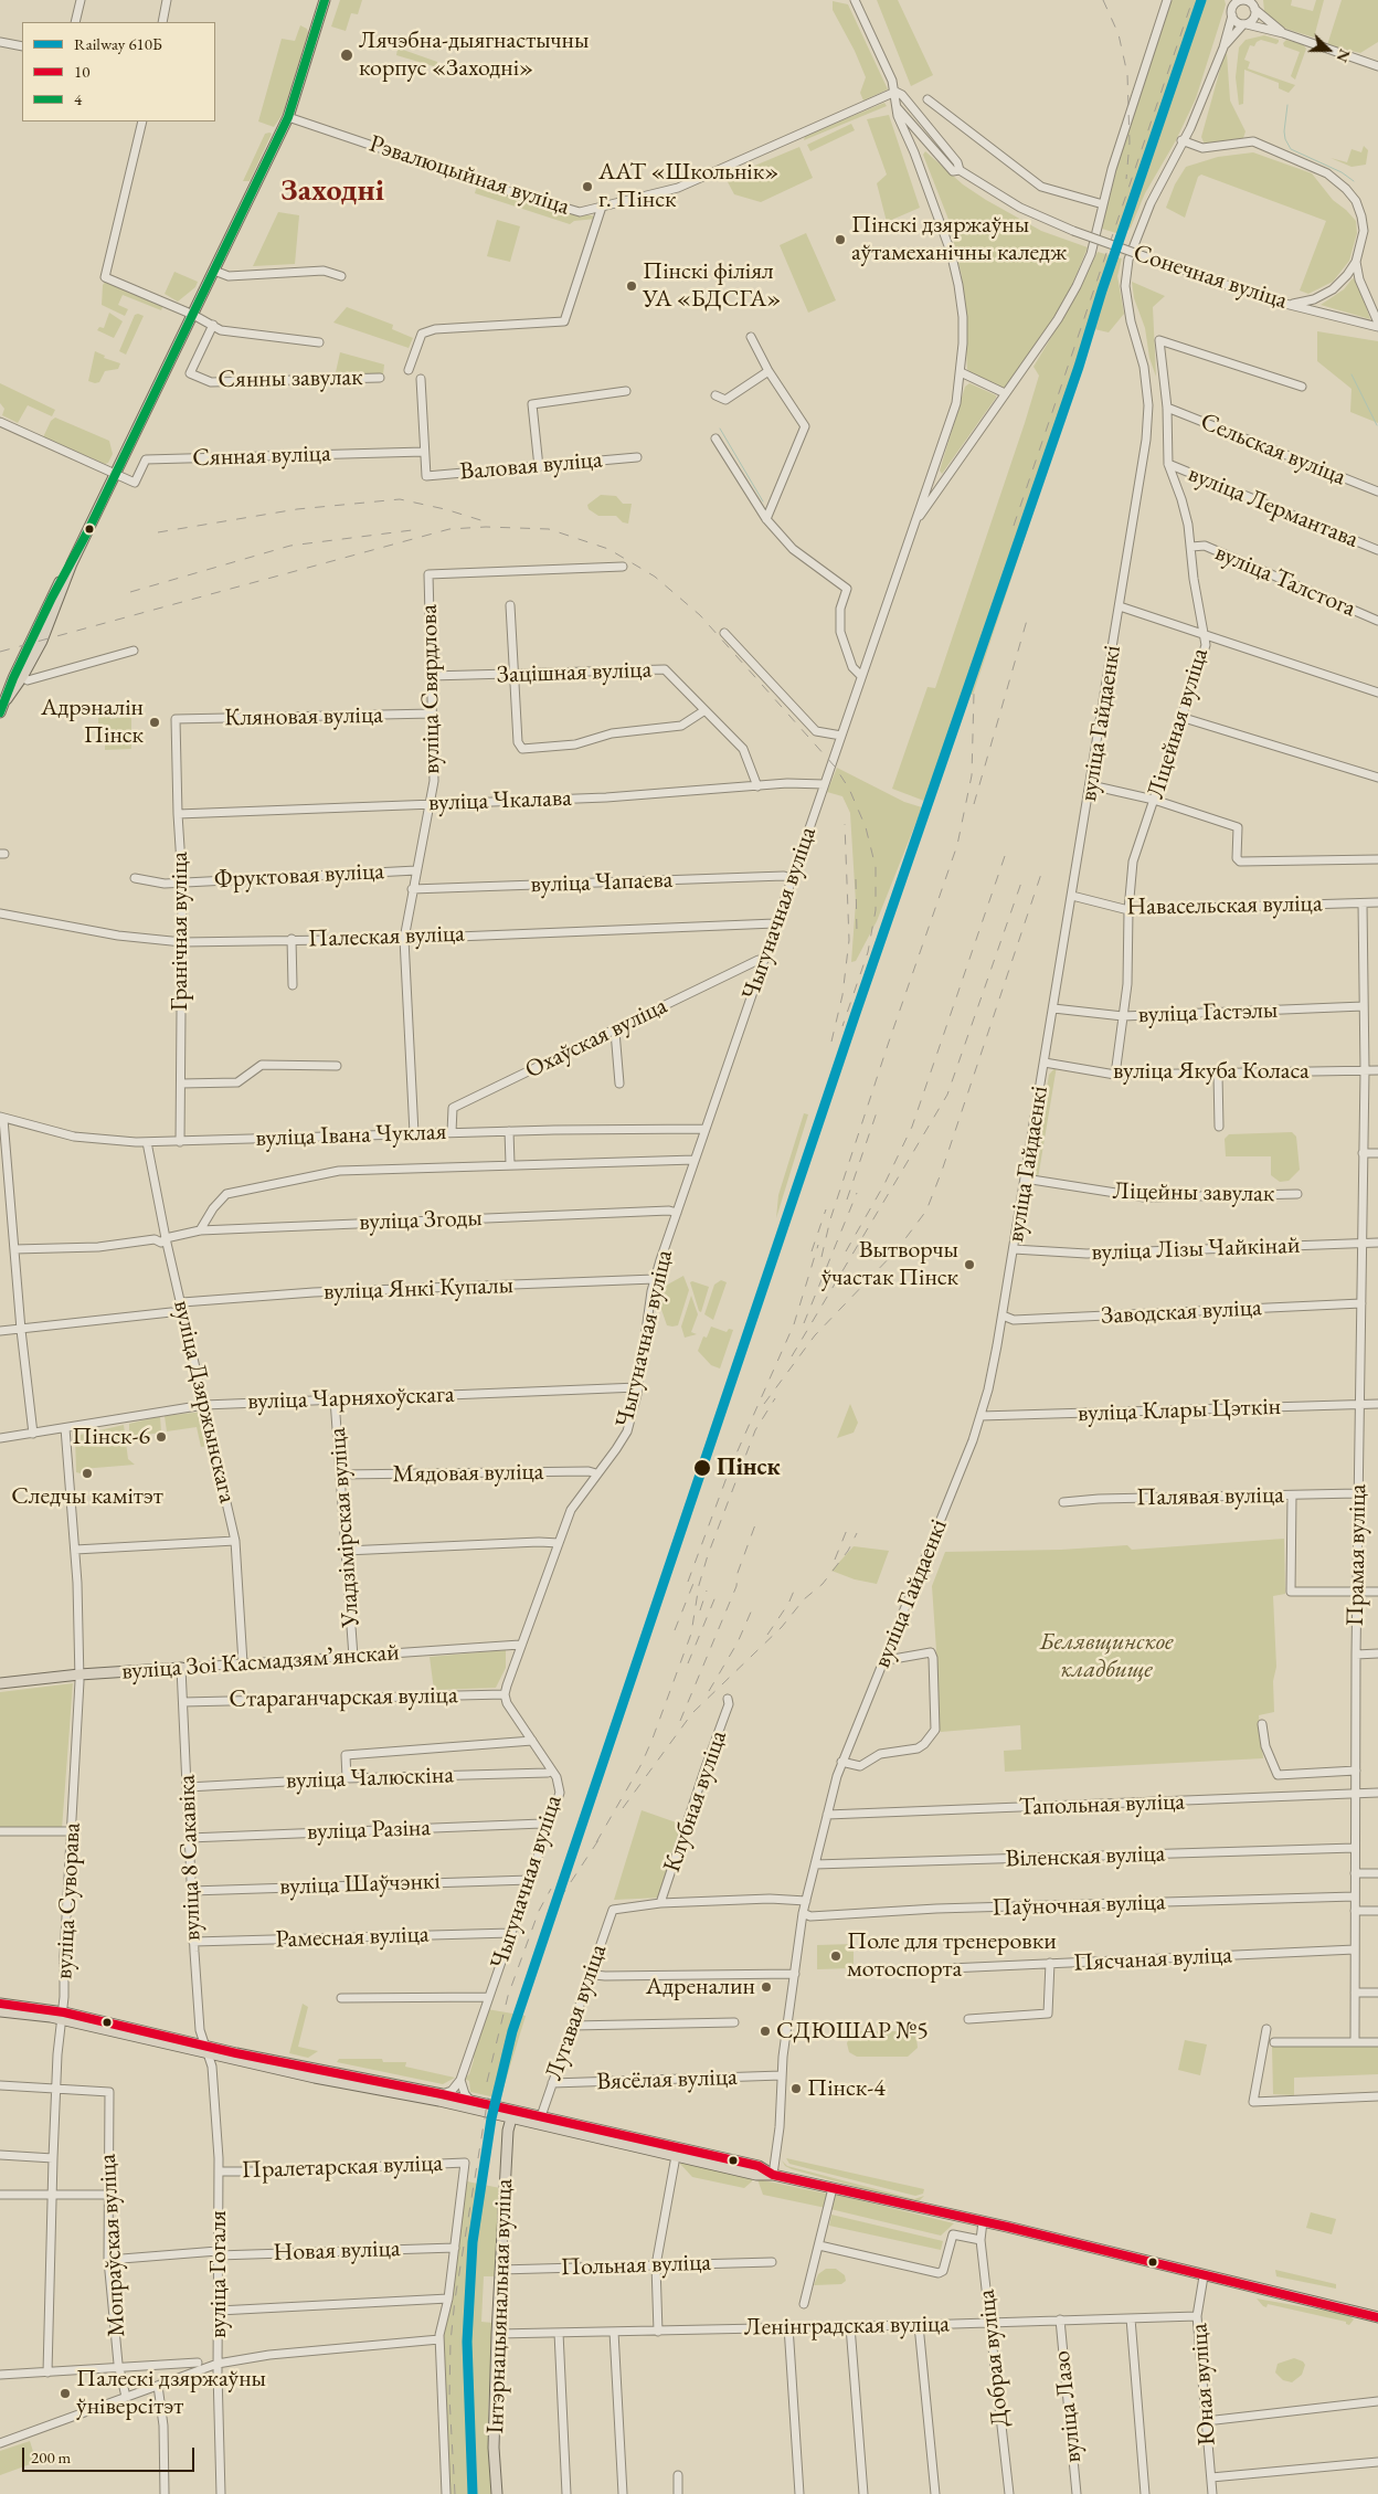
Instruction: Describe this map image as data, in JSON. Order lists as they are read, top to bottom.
{
  "streets": {
    "main road": ["вуліца Зоі Касмадзямʼянскай", "Інтэрнацыянальная вуліца"],
    "street": [
      "Рэвалюцыйная вуліца",
      "Сонечная вуліца",
      "Сянны завулак",
      "Сельская вуліца",
      "Сянная вуліца",
      "Валовая вуліца",
      "вуліца Лермантава",
      "вуліца Талстога",
      "Зацішная вуліца",
      "вуліца Свярдлова",
      "Кляновая вуліца",
      "вуліца Гайдаенкі",
      "Ліцейная вуліца",
      "вуліца Чкалава",
      "Фруктовая вуліца",
      "вуліца Чапаева",
      "Навасельская вуліца",
      "Чыгуначная вуліца",
      "Гранічная вуліца",
      "Палеская вуліца",
      "вуліца Гастэлы",
      "Охаўская вуліца",
      "вуліца Якуба Коласа",
      "вуліца Івана Чуклая",
      "Ліцейны завулак",
      "вуліца Згоды",
      "вуліца Лізы Чайкінай",
      "вуліца Янкі Купалы",
      "Заводская вуліца",
      "вуліца Чарняхоўскага",
      "вуліца Дзяржынскага",
      "вуліца Клары Цэткін",
      "Мядовая вуліца",
      "Палявая вуліца",
      "Уладзімірская вуліца",
      "Прамая вуліца",
      "Стараганчарская вуліца",
      "вуліца Чалюскіна",
      "Клубная вуліца",
      "Тапольная вуліца",
      "вуліца Разіна",
      "Віленская вуліца",
      "вуліца 8 Сакавіка",
      "вуліца Шаўчэнкі",
      "вуліца Суворава",
      "Паўночная вуліца",
      "Рамесная вуліца",
      "Пясчаная вуліца",
      "Лугавая вуліца",
      "Вясёлая вуліца",
      "Пралетарская вуліца",
      "Мопраўская вуліца",
      "Новая вуліца",
      "Польная вуліца",
      "вуліца Гогаля",
      "Ленінградская вуліца",
      "Добрая вуліца",
      "Юная вуліца",
      "вуліца Лазо"
    ]
  },
  "crossings": [
    ["Рэвалюцыйная вуліца", "Чыгуначная вуліца"],
    ["Сельская вуліца", "Ліцейная вуліца"],
    ["Сянная вуліца", "Валовая вуліца"],
    ["вуліца Лермантава", "Ліцейная вуліца"],
    ["вуліца Талстога", "Ліцейная вуліца"],
    ["Зацішная вуліца", "вуліца Свярдлова"],
    ["Зацішная вуліца", "вуліца Чкалава"],
    ["вуліца Свярдлова", "Кляновая вуліца"],
    ["вуліца Свярдлова", "вуліца Чкалава"],
    ["вуліца Свярдлова", "Фруктовая вуліца"],
    ["вуліца Свярдлова", "вуліца Чапаева"],
    ["вуліца Свярдлова", "Палеская вуліца"],
    ["вуліца Свярдлова", "вуліца Івана Чуклая"],
    ["Кляновая вуліца", "Гранічная вуліца"],
    ["вуліца Гайдаенкі", "Навасельская вуліца"],
    ["вуліца Гайдаенкі", "вуліца Гастэлы"],
    ["вуліца Гайдаенкі", "вуліца Якуба Коласа"],
    ["вуліца Гайдаенкі", "Ліцейны завулак"],
    ["вуліца Гайдаенкі", "вуліца Лізы Чайкінай"],
    ["вуліца Гайдаенкі", "Заводская вуліца"],
    ["вуліца Гайдаенкі", "вуліца Клары Цэткін"],
    ["вуліца Гайдаенкі", "Тапольная вуліца"],
    ["вуліца Гайдаенкі", "Віленская вуліца"],
    ["вуліца Гайдаенкі", "Паўночная вуліца"],
    ["вуліца Гайдаенкі", "Вясёлая вуліца"],
    ["Ліцейная вуліца", "Навасельская вуліца"],
    ["Ліцейная вуліца", "вуліца Гастэлы"],
    ["Ліцейная вуліца", "вуліца Якуба Коласа"],
    ["вуліца Чкалава", "Чыгуначная вуліца"],
    ["вуліца Чкалава", "Гранічная вуліца"],
    ["Фруктовая вуліца", "Гранічная вуліца"],
    ["вуліца Чапаева", "Чыгуначная вуліца"],
    ["Навасельская вуліца", "Прамая вуліца"],
    ["Чыгуначная вуліца", "Палеская вуліца"],
    ["Чыгуначная вуліца", "Охаўская вуліца"],
    ["Чыгуначная вуліца", "вуліца Івана Чуклая"],
    ["Чыгуначная вуліца", "вуліца Згоды"],
    ["Чыгуначная вуліца", "вуліца Янкі Купалы"],
    ["Чыгуначная вуліца", "вуліца Чарняхоўскага"],
    ["Чыгуначная вуліца", "Мядовая вуліца"],
    ["Чыгуначная вуліца", "вуліца Зоі Касмадзямʼянскай"],
    ["Чыгуначная вуліца", "Стараганчарская вуліца"],
    ["Чыгуначная вуліца", "вуліца Чалюскіна"],
    ["Чыгуначная вуліца", "вуліца Разіна"],
    ["Чыгуначная вуліца", "вуліца Шаўчэнкі"],
    ["Чыгуначная вуліца", "Рамесная вуліца"],
    ["Гранічная вуліца", "Палеская вуліца"],
    ["Гранічная вуліца", "вуліца Івана Чуклая"],
    ["вуліца Гастэлы", "Прамая вуліца"],
    ["Охаўская вуліца", "вуліца Івана Чуклая"],
    ["вуліца Якуба Коласа", "Прамая вуліца"],
    ["вуліца Івана Чуклая", "вуліца Дзяржынскага"],
    ["вуліца Згоды", "вуліца Дзяржынскага"],
    ["вуліца Лізы Чайкінай", "Прамая вуліца"],
    ["вуліца Янкі Купалы", "вуліца Дзяржынскага"],
    ["Заводская вуліца", "Прамая вуліца"],
    ["вуліца Чарняхоўскага", "вуліца Дзяржынскага"],
    ["вуліца Чарняхоўскага", "Уладзімірская вуліца"],
    ["вуліца Чарняхоўскага", "вуліца Суворава"],
    ["вуліца Дзяржынскага", "вуліца Зоі Касмадзямʼянскай"],
    ["вуліца Клары Цэткін", "Прамая вуліца"],
    ["Мядовая вуліца", "Уладзімірская вуліца"],
    ["Палявая вуліца", "Прамая вуліца"],
    ["Уладзімірская вуліца", "вуліца Зоі Касмадзямʼянскай"],
    ["Прамая вуліца", "Тапольная вуліца"],
    ["Прамая вуліца", "Віленская вуліца"],
    ["Прамая вуліца", "Паўночная вуліца"],
    ["Прамая вуліца", "Пясчаная вуліца"],
    ["вуліца Зоі Касмадзямʼянскай", "вуліца 8 Сакавіка"],
    ["вуліца Зоі Касмадзямʼянскай", "вуліца Суворава"],
    ["Стараганчарская вуліца", "вуліца 8 Сакавіка"],
    ["вуліца Чалюскіна", "вуліца 8 Сакавіка"],
    ["Клубная вуліца", "Лугавая вуліца"],
    ["вуліца Разіна", "вуліца 8 Сакавіка"],
    ["вуліца 8 Сакавіка", "вуліца Шаўчэнкі"],
    ["вуліца 8 Сакавіка", "Рамесная вуліца"],
    ["вуліца 8 Сакавіка", "вуліца Гогаля"],
    ["вуліца Суворава", "Мопраўская вуліца"],
    ["Лугавая вуліца", "Вясёлая вуліца"],
    ["Пралетарская вуліца", "Новая вуліца"],
    ["Пралетарская вуліца", "вуліца Гогаля"],
    ["Мопраўская вуліца", "Новая вуліца"],
    ["Новая вуліца", "вуліца Гогаля"],
    ["Польная вуліца", "Інтэрнацыянальная вуліца"],
    ["Інтэрнацыянальная вуліца", "Ленінградская вуліца"],
    ["Ленінградская вуліца", "Добрая вуліца"],
    ["Ленінградская вуліца", "Юная вуліца"],
    ["Ленінградская вуліца", "вуліца Лазо"]
  ],
  "districts": ["Заходні"],
  "parks": ["Белявщинское кладбище"],
  "places": [
    "Лячэбна-дыягнастычны корпус «Заходні»",
    "ААТ «Школьнік» г. Пінск",
    "Пінскі дзяржаўны аўтамеханічны каледж",
    "Пінскі філіял УА «БДСГА»",
    "Адрэналін Пінск",
    "Вытворчы ўчастак Пінск",
    "Пінск-6",
    "Пінск",
    "Следчы камітэт",
    "Поле для тренеровки мотоспорта",
    "Адреналин",
    "СДЮШАР №5",
    "Пінск-4",
    "Палескі дзяржаўны ўніверсітэт"
  ],
  "lines": ["rail line 610Б", "transit line 4", "transit line 10"],
  "legend": ["Railway 610Б", "10", "4"],
  "scale_bar": "200 m",
  "north": "right"
}
